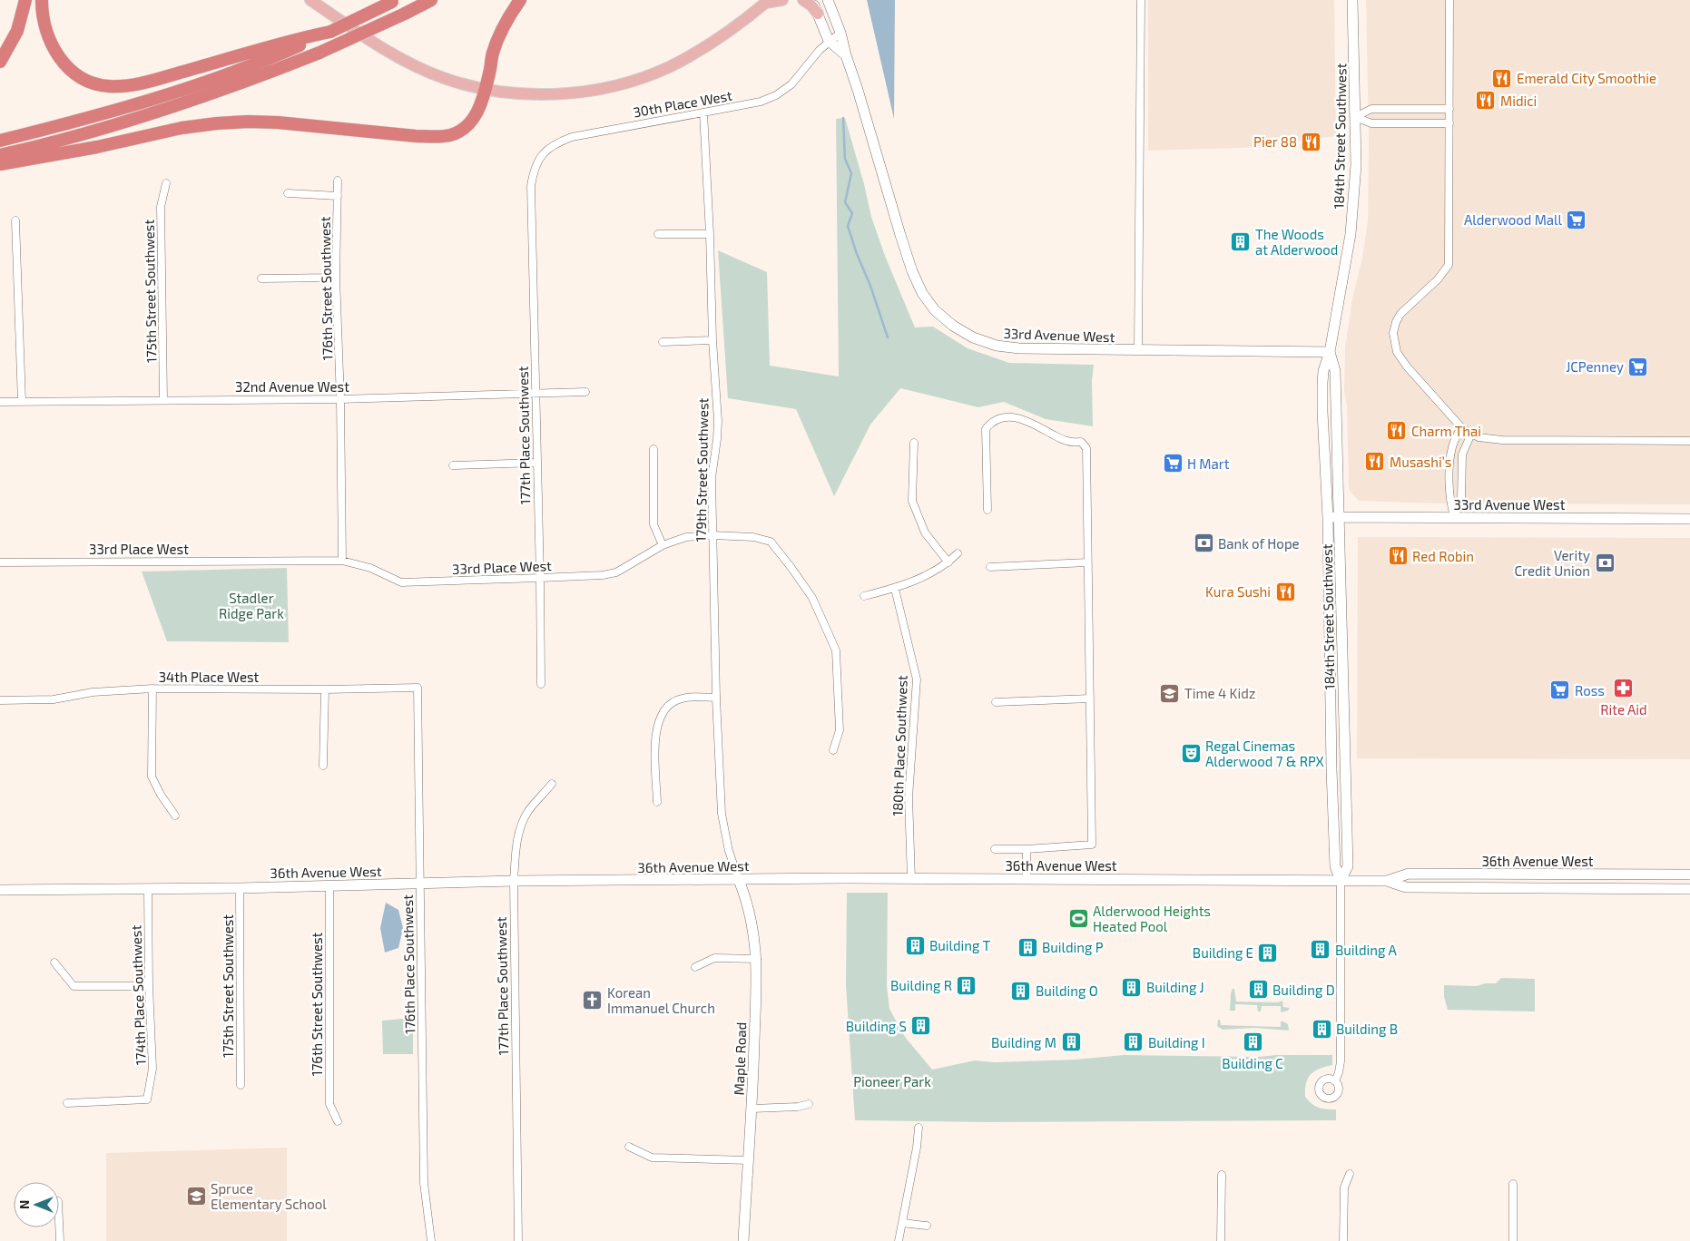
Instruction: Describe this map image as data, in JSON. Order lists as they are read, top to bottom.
{
  "streets": {
    "main road": [
      "184th Street Southwest",
      "33rd Avenue West",
      "36th Avenue West",
      "Maple Road"
    ],
    "street": [
      "30th Place West",
      "176th Street Southwest",
      "175th Street Southwest",
      "32nd Avenue West",
      "177th Place Southwest",
      "179th Street Southwest",
      "33rd Place West",
      "34th Place West",
      "180th Place Southwest",
      "176th Place Southwest",
      "174th Place Southwest"
    ]
  },
  "crossings": [
    ["30th Place West", "33rd Avenue West"],
    ["30th Place West", "177th Place Southwest"],
    ["30th Place West", "179th Street Southwest"],
    ["184th Street Southwest", "33rd Avenue West"],
    ["184th Street Southwest", "36th Avenue West"],
    ["176th Street Southwest", "32nd Avenue West"],
    ["176th Street Southwest", "33rd Place West"],
    ["176th Street Southwest", "36th Avenue West"],
    ["175th Street Southwest", "32nd Avenue West"],
    ["175th Street Southwest", "36th Avenue West"],
    ["32nd Avenue West", "177th Place Southwest"],
    ["177th Place Southwest", "33rd Place West"],
    ["177th Place Southwest", "36th Avenue West"],
    ["179th Street Southwest", "33rd Place West"],
    ["179th Street Southwest", "36th Avenue West"],
    ["179th Street Southwest", "Maple Road"],
    ["34th Place West", "176th Place Southwest"],
    ["180th Place Southwest", "36th Avenue West"],
    ["36th Avenue West", "176th Place Southwest"],
    ["36th Avenue West", "174th Place Southwest"],
    ["36th Avenue West", "Maple Road"]
  ],
  "parks": ["Stadler Ridge Park", "Pioneer Park"],
  "places": {
    "restaurant": [
      "Emerald City Smoothie",
      "Midici",
      "Pier 88",
      "Charm Thai",
      "Musashi’s",
      "Red Robin",
      "Kura Sushi"
    ],
    "supermarket": [
      "Alderwood Mall",
      "JCPenney",
      "H Mart",
      "Ross"
    ],
    "building": [
      "The Woods at Alderwood",
      "Building T",
      "Building P",
      "Building A",
      "Building E",
      "Building R",
      "Building J",
      "Building D",
      "Building O",
      "Building S",
      "Building B",
      "Building M",
      "Building I",
      "Building C"
    ],
    "bank": ["Bank of Hope", "Verity Credit Union"],
    "pharmacy": ["Rite Aid"],
    "school or university": ["Time 4 Kidz", "Spruce Elementary School"],
    "theatre": ["Regal Cinemas Alderwood 7 & RPX"],
    "sports": ["Alderwood Heights Heated Pool"],
    "church": ["Korean Immanuel Church"]
  },
  "north": "left"
}
